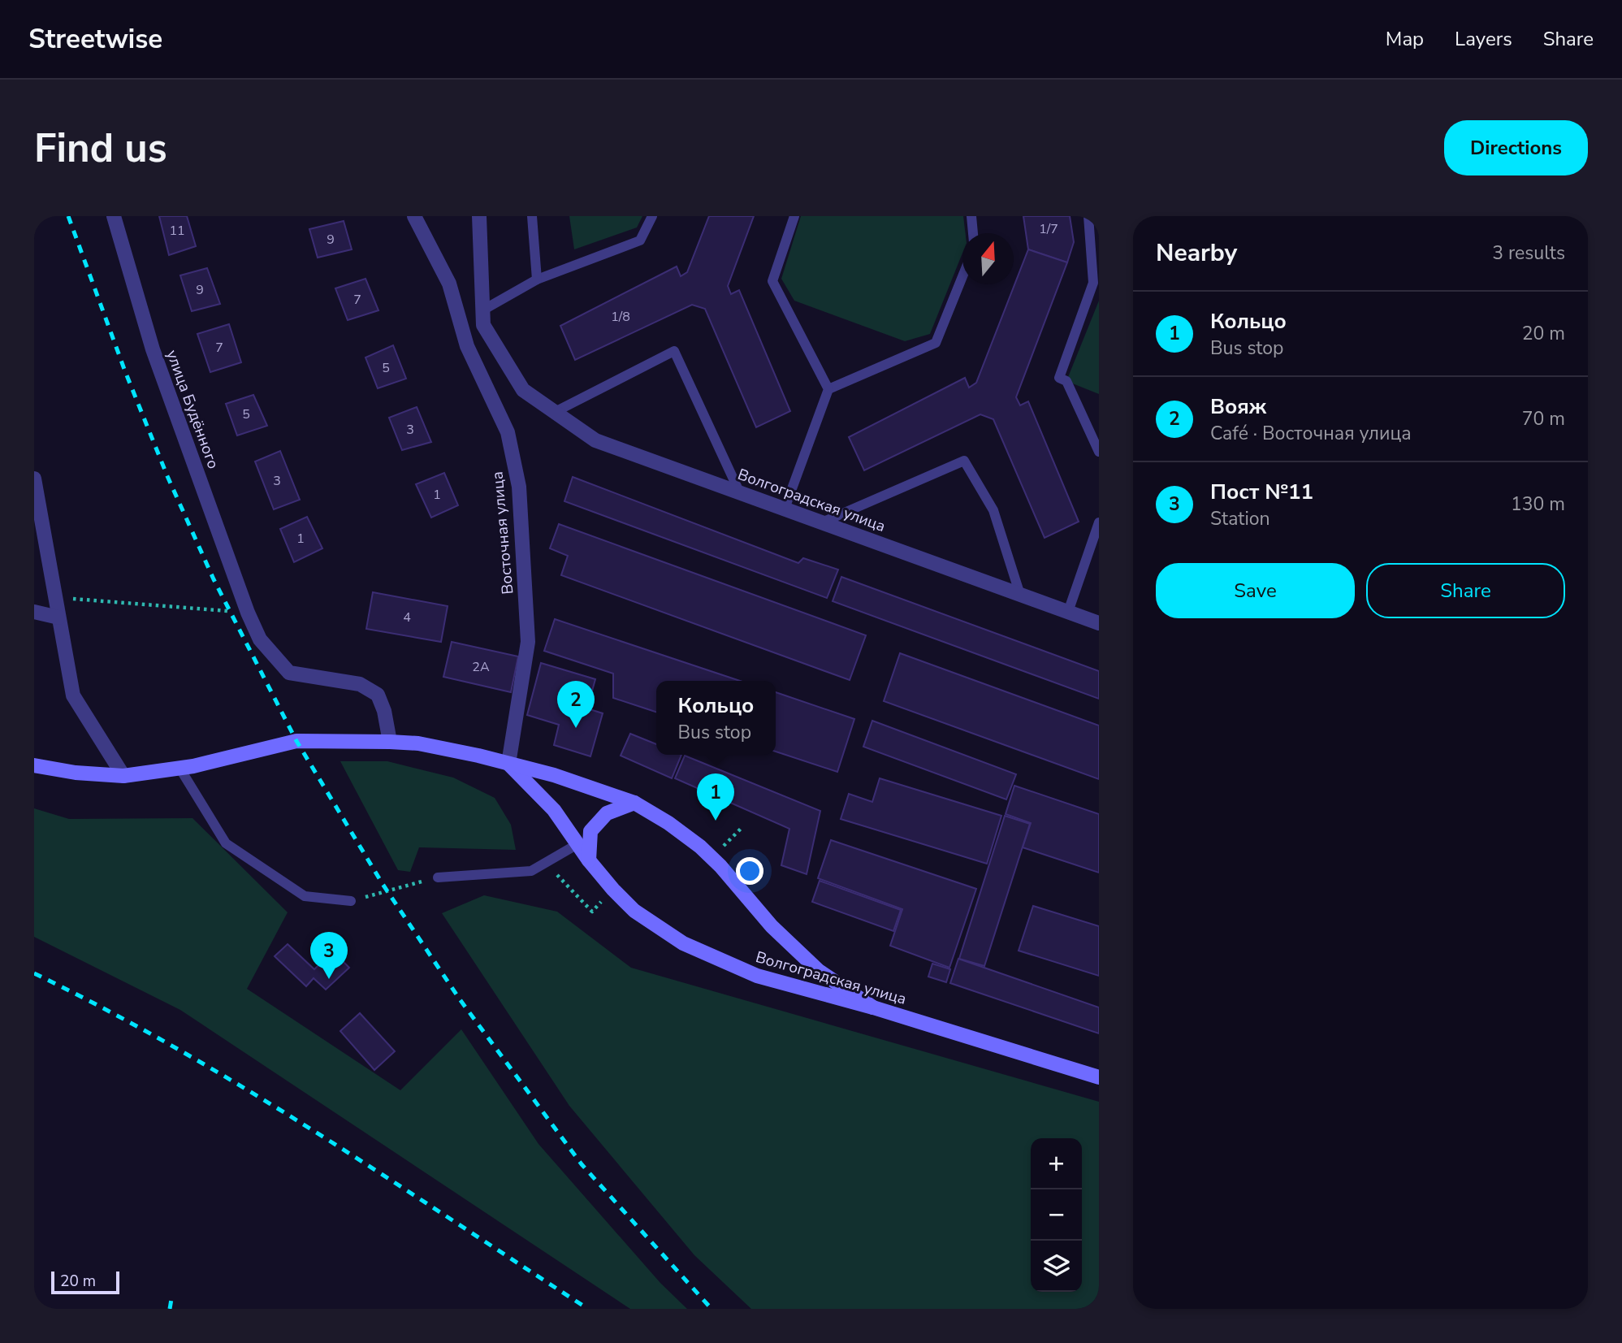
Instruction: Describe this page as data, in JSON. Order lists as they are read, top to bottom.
{
  "streets": {
    "main road": ["Волгоградская улица"],
    "street": ["улица Будённого", "Восточная улица"]
  },
  "crossings": [
    ["Волгоградская улица", "Восточная улица"]
  ],
  "house_numbers": [
    "1/7",
    "11",
    "9",
    "9",
    "7",
    "1/8",
    "7",
    "5",
    "5",
    "3",
    "3",
    "1",
    "1",
    "4",
    "2А"
  ],
  "scale_bar": "20 m",
  "north": "top",
  "page": {
    "header": "Streetwise",
    "nav": ["Map", "Layers", "Share"],
    "buttons": [
      "Directions",
      ["Save", "Share"]
    ],
    "title": "Find us",
    "heading": ["Nearby", "3 results"],
    "list": [
      {
        "mark": "1",
        "name": "Кольцо",
        "note": "Bus stop",
        "value": "20 m"
      },
      {
        "mark": "2",
        "name": "Вояж",
        "note": "Café · Восточная улица",
        "value": "70 m"
      },
      {
        "mark": "3",
        "name": "Пост №11",
        "note": "Station",
        "value": "130 m"
      }
    ],
    "popup": ["Кольцо", "Bus stop"],
    "pins": ["2", "1", "3"],
    "map_buttons": ["+", "−"],
    "scale": "20 m"
  }
}
